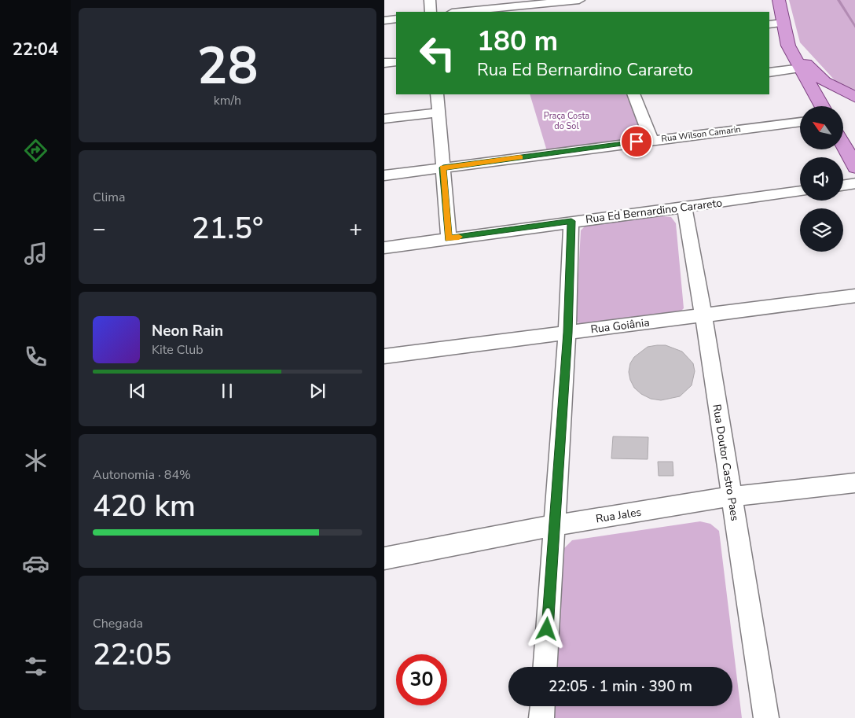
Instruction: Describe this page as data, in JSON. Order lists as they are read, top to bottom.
{
  "streets": {
    "street": [
      "Rua Wilson Camarin",
      "Rua Ed Bernardino Carareto",
      "Rua Goiânia",
      "Rua Doutor Castro Paes",
      "Rua Jales"
    ]
  },
  "crossings": [
    ["Rua Ed Bernardino Carareto", "Rua Doutor Castro Paes"],
    ["Rua Goiânia", "Rua Doutor Castro Paes"],
    ["Rua Doutor Castro Paes", "Rua Jales"]
  ],
  "parks": ["Praça Costa do Sol"],
  "north": "top left",
  "page": {
    "tabs": "22:04",
    "tile": [
      ["28", "km/h"],
      "Clima",
      ["Autonomia · 84%", "420 km"],
      ["Chegada", "22:05"]
    ],
    "turn": ["180 m", "Rua Ed Bernardino Carareto"],
    "heat": ["−", "21.5°", "+"],
    "song": ["Neon Rain", "Kite Club"],
    "limit": "30",
    "trip": "22:05 · 1 min · 390 m"
  }
}
